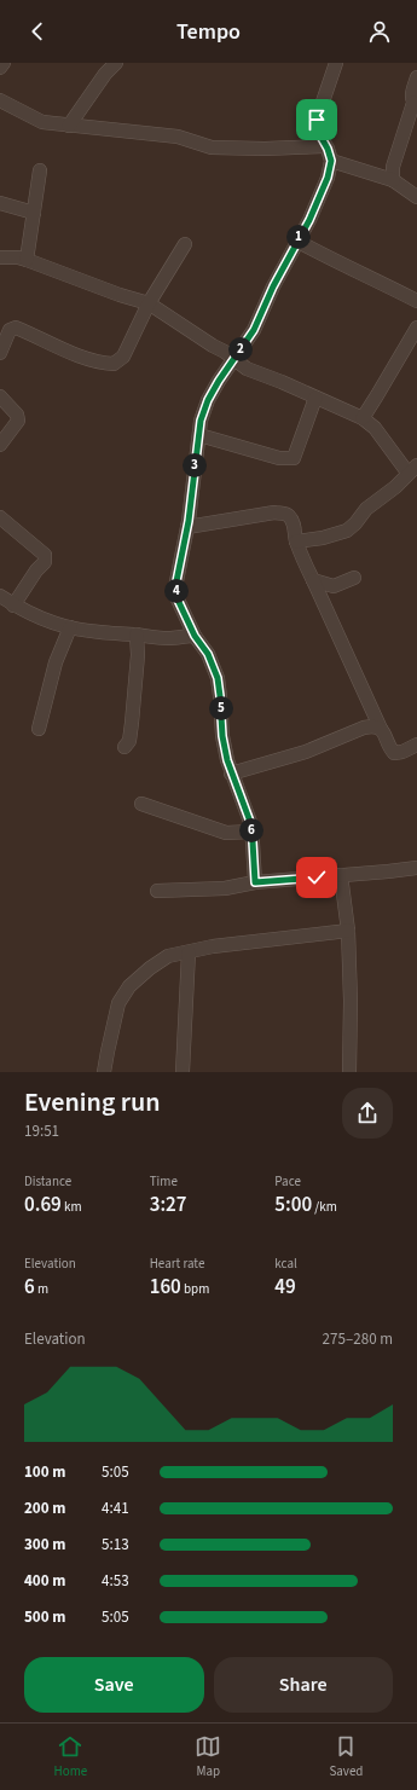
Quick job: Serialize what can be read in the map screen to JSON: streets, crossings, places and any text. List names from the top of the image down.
{
  "page": {
    "header": "Tempo",
    "pins": [
      "1",
      "2",
      "3",
      "4",
      "5",
      "6"
    ],
    "heading": ["Evening run", "19:51"],
    "stats": [
      ["Distance", "0.69 km"],
      ["Time", "3:27"],
      ["Pace", "5:00 /km"],
      ["Elevation", "6 m"],
      ["Heart rate", "160 bpm"],
      ["kcal", "49"]
    ],
    "chart": ["Elevation", "275–280 m"],
    "list": [
      {
        "name": "100 m",
        "note": "5:05"
      },
      {
        "name": "200 m",
        "note": "4:41"
      },
      {
        "name": "300 m",
        "note": "5:13"
      },
      {
        "name": "400 m",
        "note": "4:53"
      },
      {
        "name": "500 m",
        "note": "5:05"
      }
    ],
    "buttons": ["Save", "Share"],
    "tabs": ["Home", "Map", "Saved"]
  }
}
